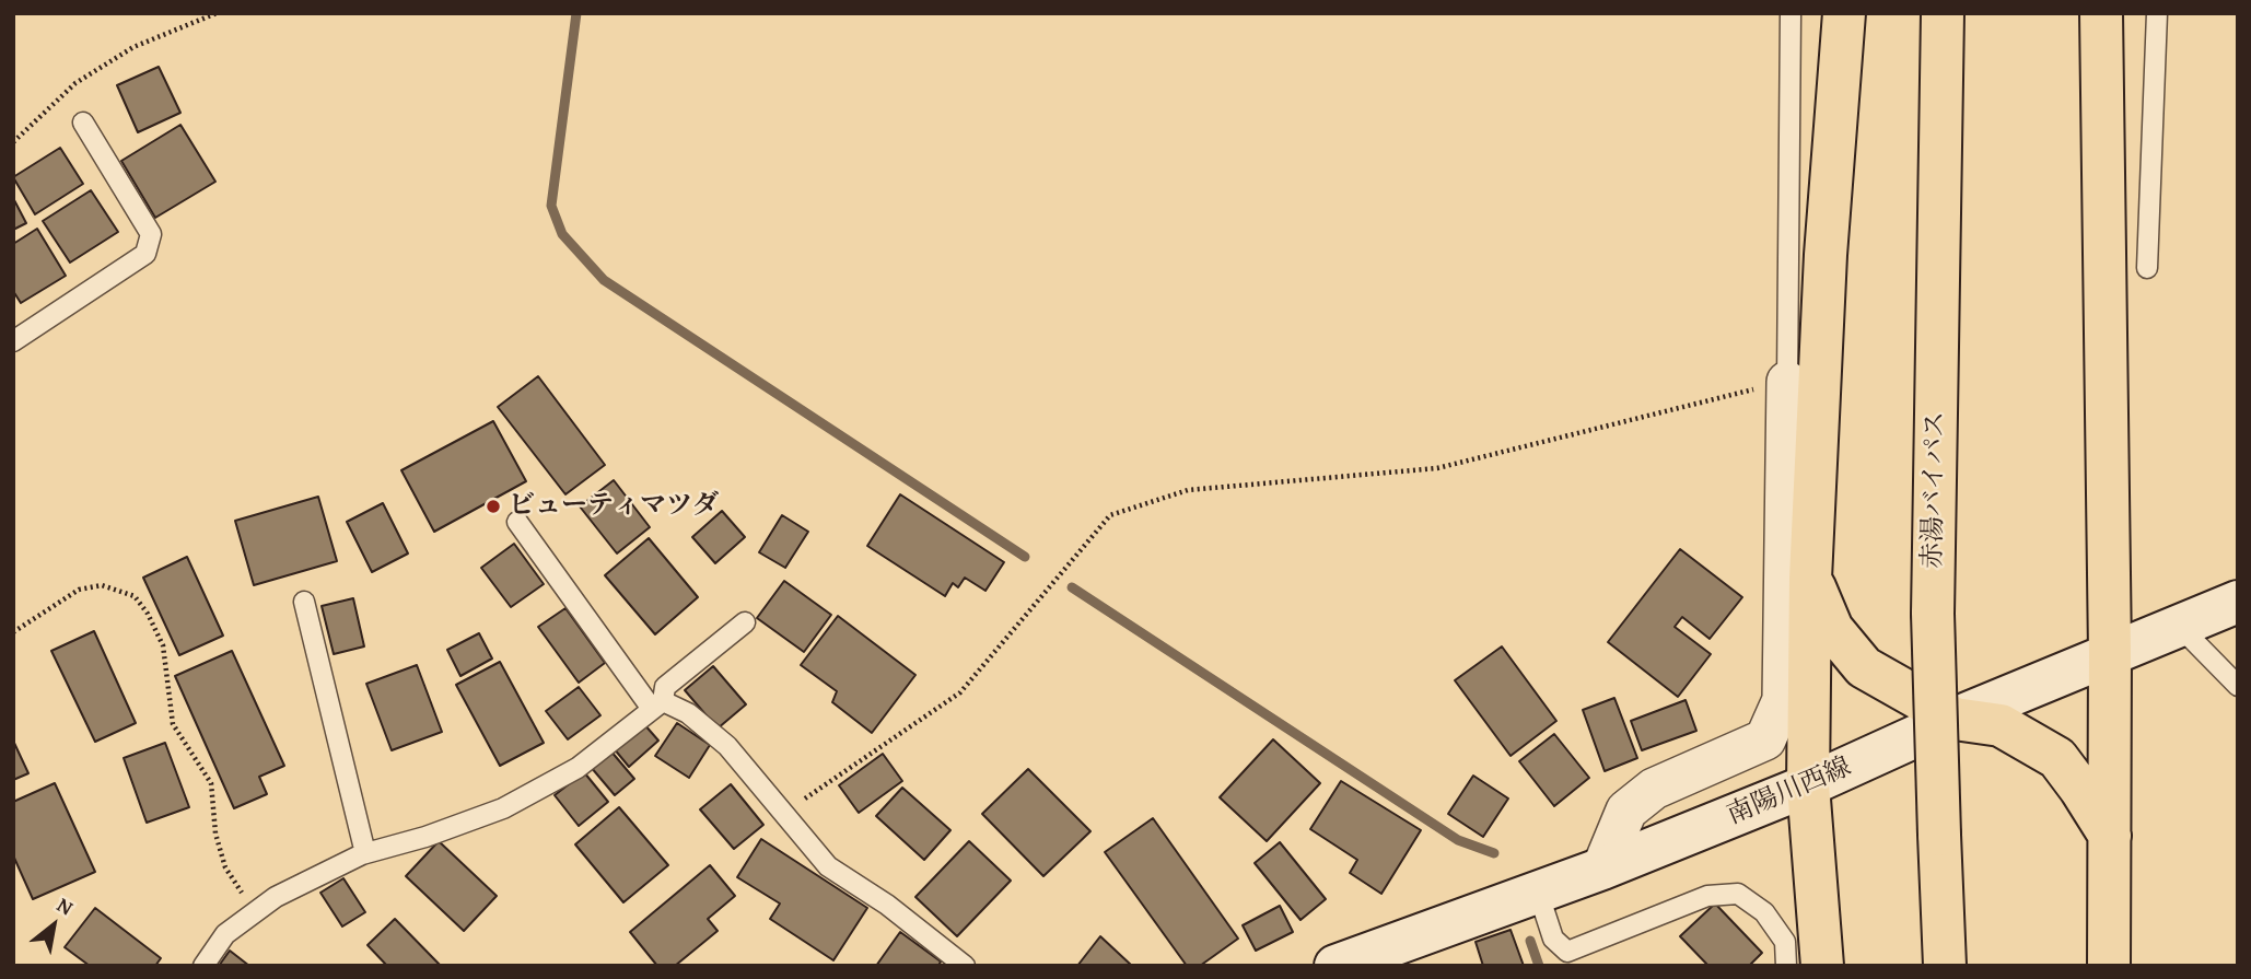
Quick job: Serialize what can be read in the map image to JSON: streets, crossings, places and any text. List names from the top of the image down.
{
  "streets": {
    "highway": ["赤湯バイパス"],
    "main road": ["南陽川西線"]
  },
  "places": ["ビューティマツダ"],
  "north": "top right"
}
